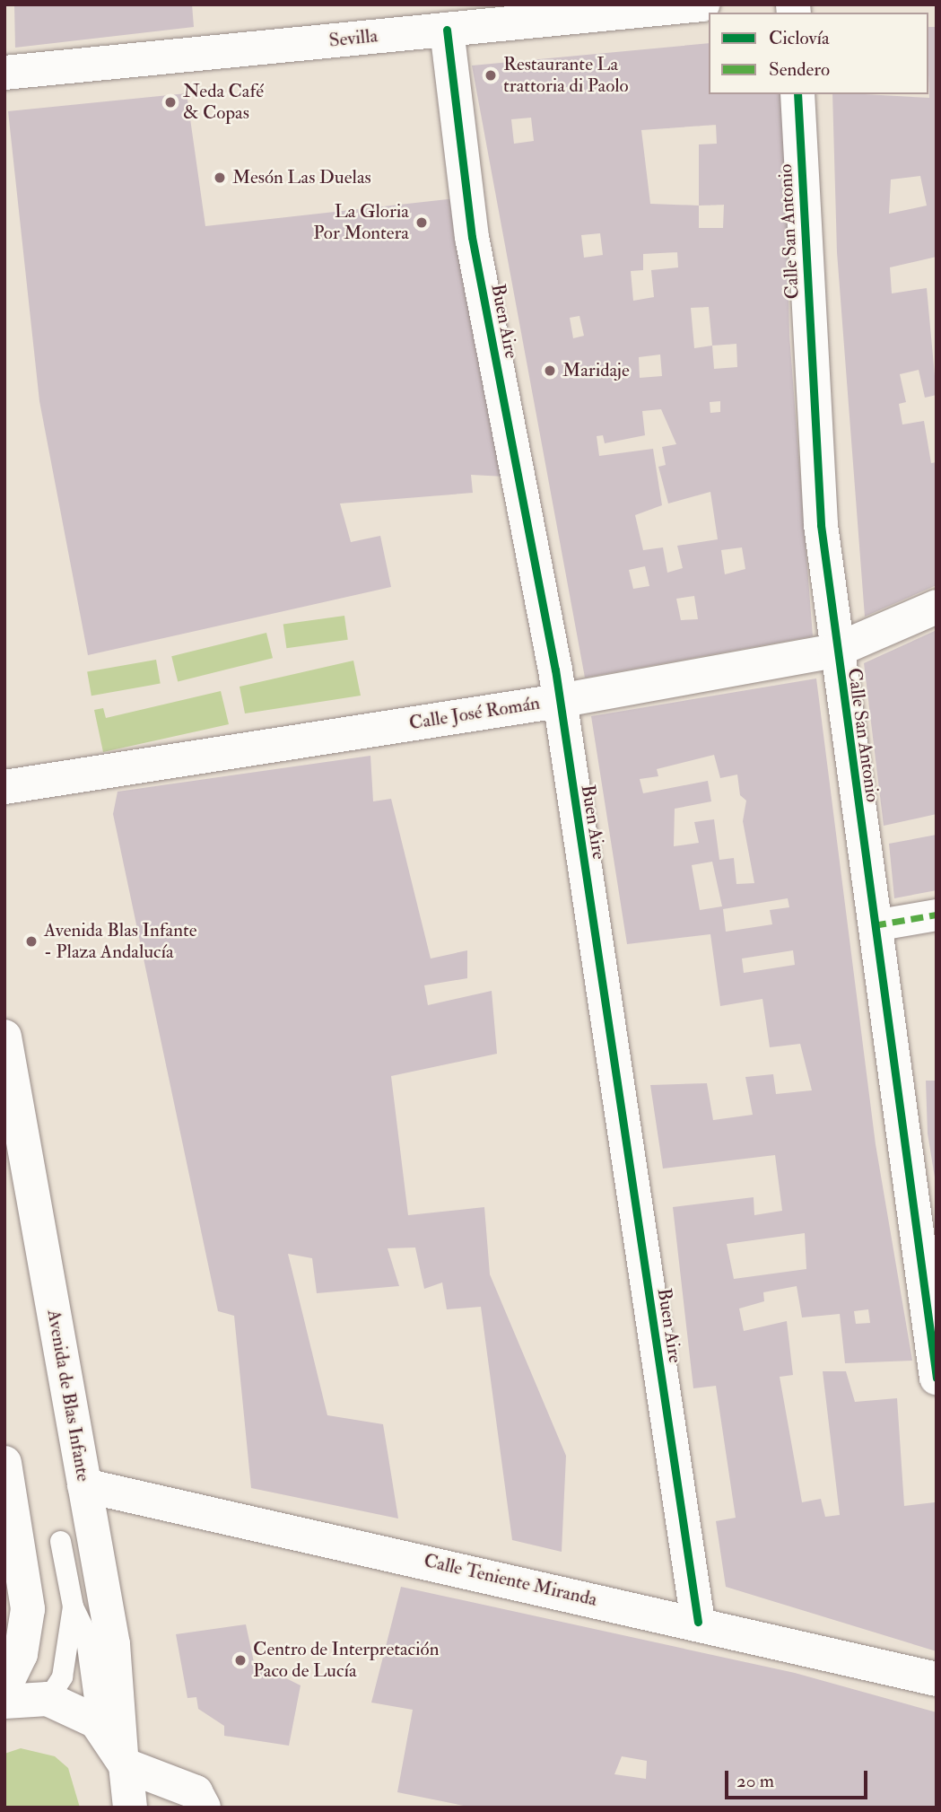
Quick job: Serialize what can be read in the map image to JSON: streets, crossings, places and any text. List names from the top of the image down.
{
  "streets": {
    "street": [
      "Sevilla",
      "Calle San Antonio",
      "Buen Aire",
      "Calle José Román",
      "Avenida de Blas Infante",
      "Calle Teniente Miranda"
    ]
  },
  "crossings": [
    ["Sevilla", "Buen Aire"],
    ["Calle San Antonio", "Calle José Román"],
    ["Buen Aire", "Calle José Román"],
    ["Buen Aire", "Calle Teniente Miranda"],
    ["Avenida de Blas Infante", "Calle Teniente Miranda"]
  ],
  "places": [
    "Restaurante La trattoria di Paolo",
    "Neda Café & Copas",
    "Mesón Las Duelas",
    "La Gloria Por Montera",
    "Maridaje",
    "Avenida Blas Infante - Plaza Andalucía",
    "Centro de Interpretación Paco de Lucía"
  ],
  "legend": ["Ciclovía", "Sendero"],
  "scale_bar": "20 m"
}
